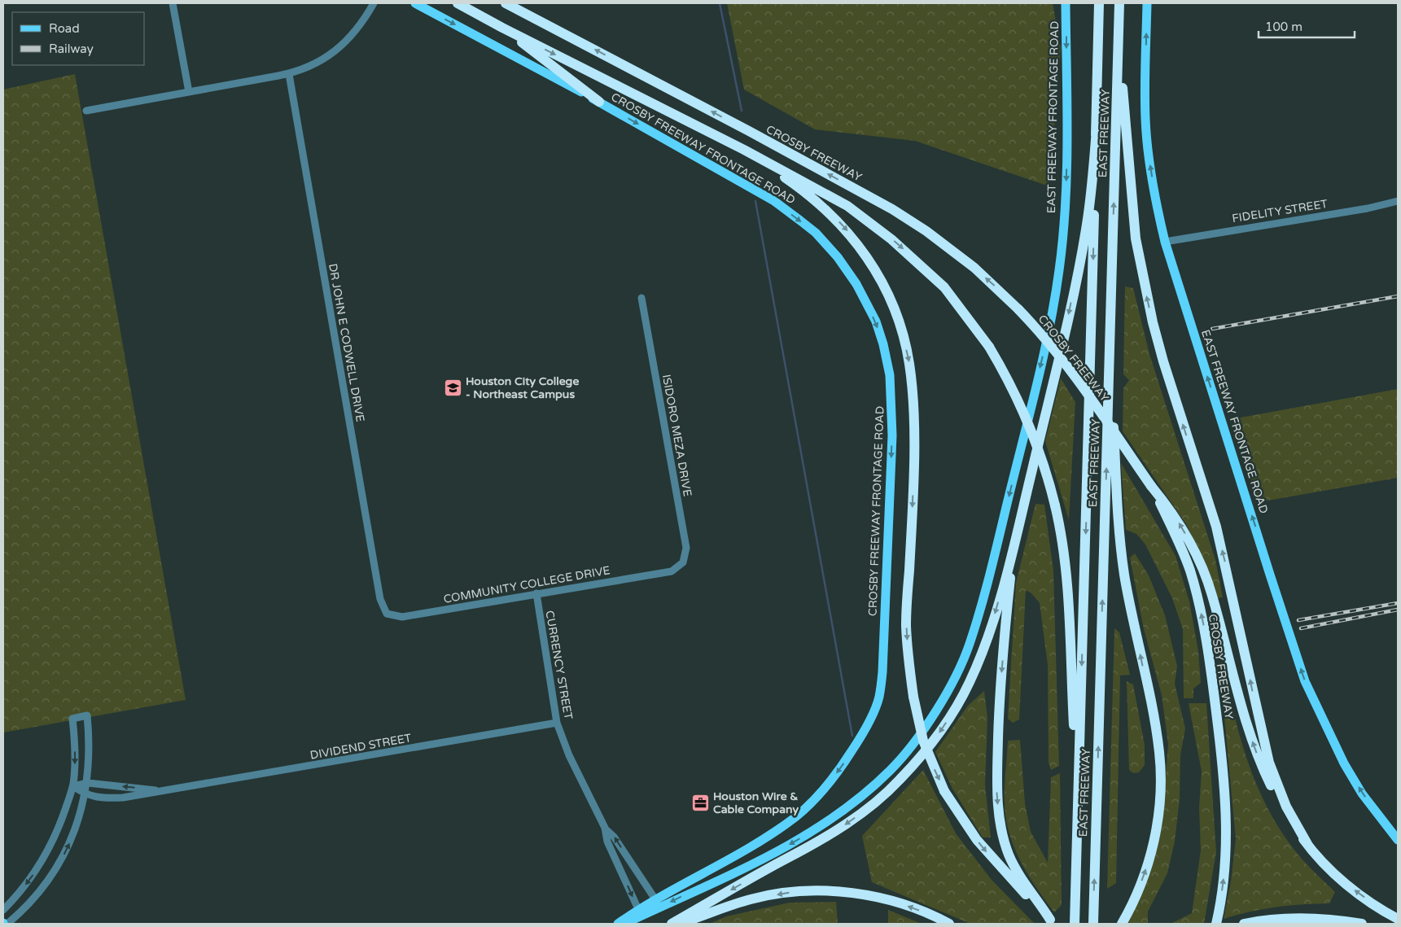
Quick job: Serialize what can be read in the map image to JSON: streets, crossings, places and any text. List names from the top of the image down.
{
  "streets": {
    "highway": ["EAST FREEWAY", "CROSBY FREEWAY"],
    "main road": ["EAST FREEWAY FRONTAGE ROAD", "CROSBY FREEWAY FRONTAGE ROAD"],
    "street": [
      "FIDELITY STREET",
      "DR JOHN E CODWELL DRIVE",
      "ISIDORO MEZA DRIVE",
      "COMMUNITY COLLEGE DRIVE",
      "CURRENCY STREET",
      "DIVIDEND STREET"
    ]
  },
  "crossings": [
    ["EAST FREEWAY FRONTAGE ROAD", "FIDELITY STREET"],
    ["CROSBY FREEWAY FRONTAGE ROAD", "CURRENCY STREET"],
    ["DR JOHN E CODWELL DRIVE", "COMMUNITY COLLEGE DRIVE"],
    ["ISIDORO MEZA DRIVE", "COMMUNITY COLLEGE DRIVE"],
    ["COMMUNITY COLLEGE DRIVE", "CURRENCY STREET"],
    ["CURRENCY STREET", "DIVIDEND STREET"]
  ],
  "places": {
    "school or university": ["Houston City College - Northeast Campus"],
    "office": ["Houston Wire & Cable Company"]
  },
  "legend": ["Road", "Railway"],
  "scale_bar": "100 m"
}
